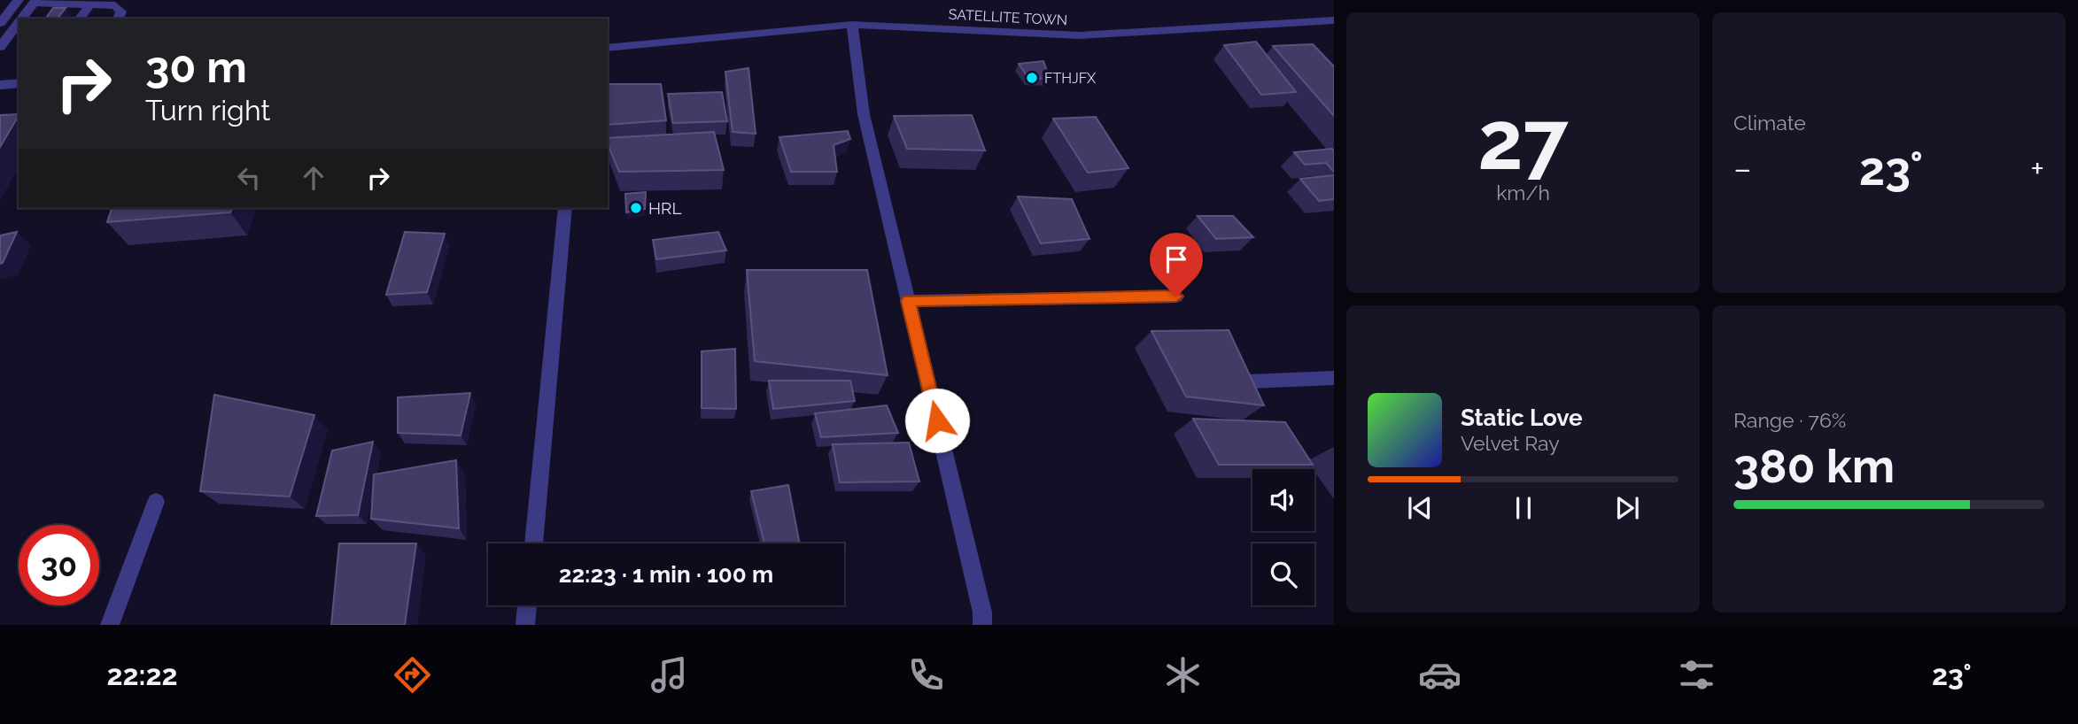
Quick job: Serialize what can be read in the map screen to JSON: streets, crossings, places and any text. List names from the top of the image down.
{
  "streets": {
    "street": ["SATELLITE TOWN"]
  },
  "places": ["FTHJFX", "HRL"],
  "page": {
    "tile": [
      ["27", "km/h"],
      "Climate",
      ["Range · 76%", "380 km"]
    ],
    "turn": ["30 m", "Turn right"],
    "heat": ["−", "23°", "+"],
    "song": ["Static Love", "Velvet Ray"],
    "limit": "30",
    "trip": "22:23 · 1 min · 100 m",
    "tabs": ["22:22", "23°"]
  }
}
